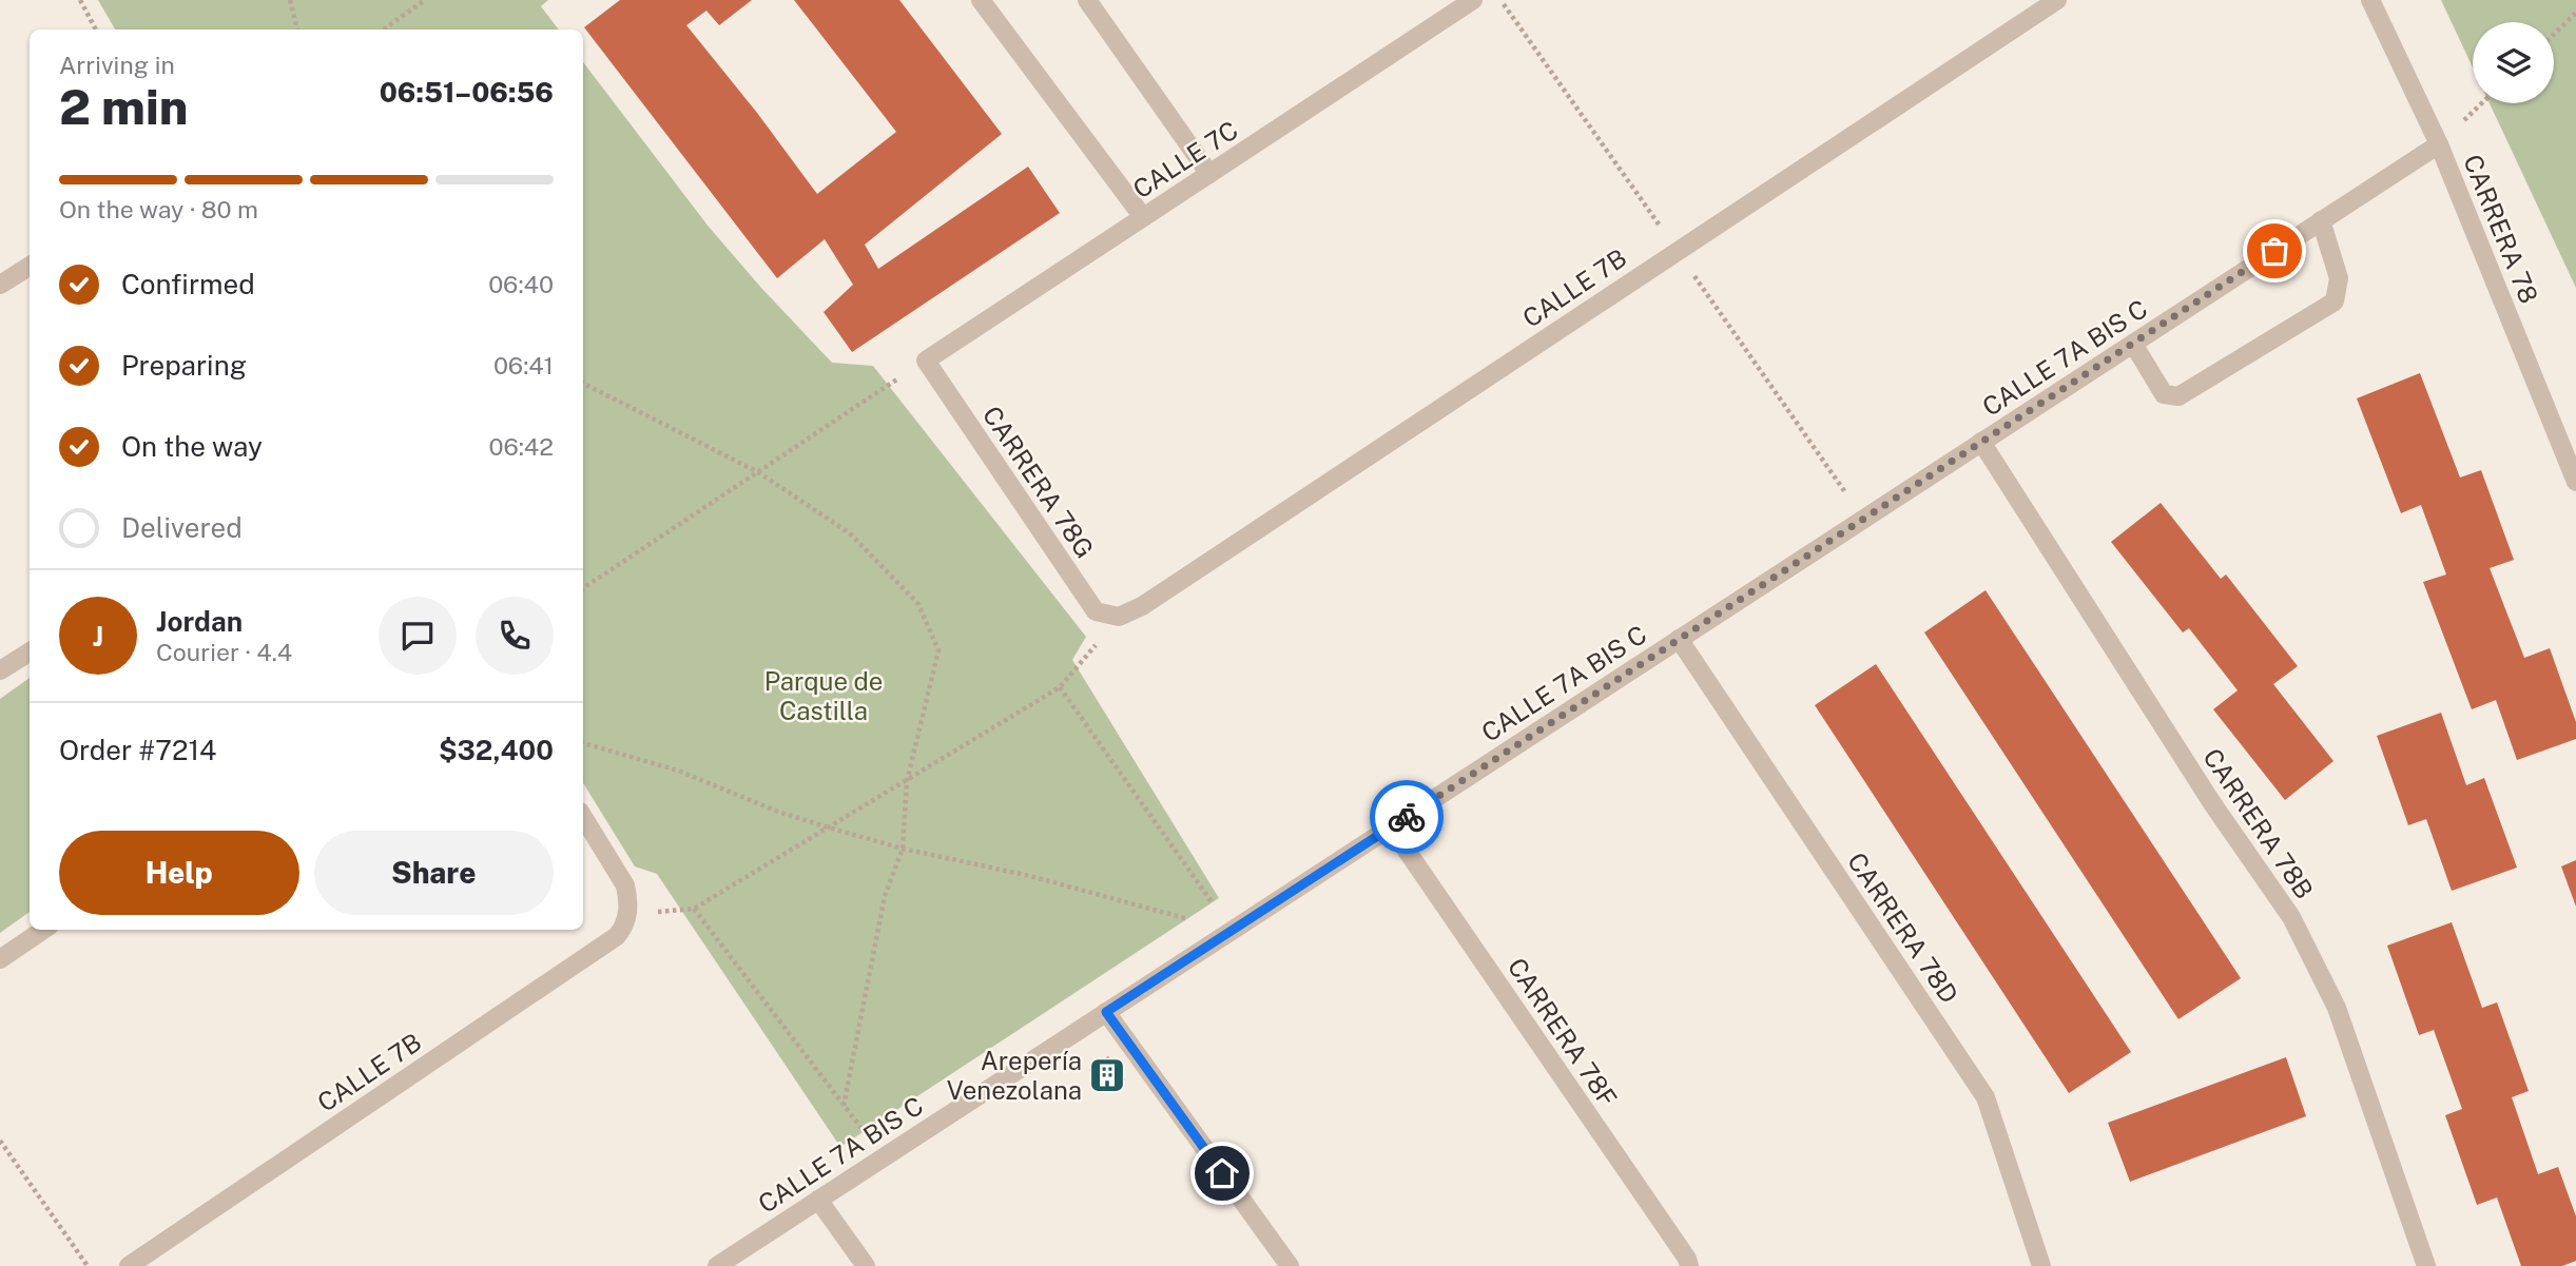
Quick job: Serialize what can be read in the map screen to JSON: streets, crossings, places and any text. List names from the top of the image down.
{
  "streets": {
    "street": [
      "CALLE 7C",
      "CARRERA 78",
      "CALLE 7B",
      "CALLE 7A BIS C",
      "CARRERA 78G",
      "CARRERA 78B",
      "CARRERA 78D",
      "CARRERA 78F"
    ]
  },
  "crossings": [
    ["CALLE 7C", "CARRERA 78G"],
    ["CARRERA 78", "CALLE 7A BIS C"],
    ["CALLE 7B", "CARRERA 78G"],
    ["CALLE 7A BIS C", "CARRERA 78B"],
    ["CALLE 7A BIS C", "CARRERA 78D"],
    ["CALLE 7A BIS C", "CARRERA 78F"]
  ],
  "parks": ["Parque de Castilla"],
  "places": {
    "building": ["Arepería Venezolana"]
  },
  "page": {
    "heading": ["2 min", "Arriving in", "06:51–06:56"],
    "panel": [
      "Jordan",
      "Courier · 4.4",
      "Order #7214",
      "$32,400"
    ],
    "bar": "On the way · 80 m",
    "list": [
      ["Confirmed", "06:40"],
      ["Preparing", "06:41"],
      ["On the way", "06:42"],
      "Delivered"
    ],
    "round": "J",
    "buttons": ["Help", "Share"]
  }
}
